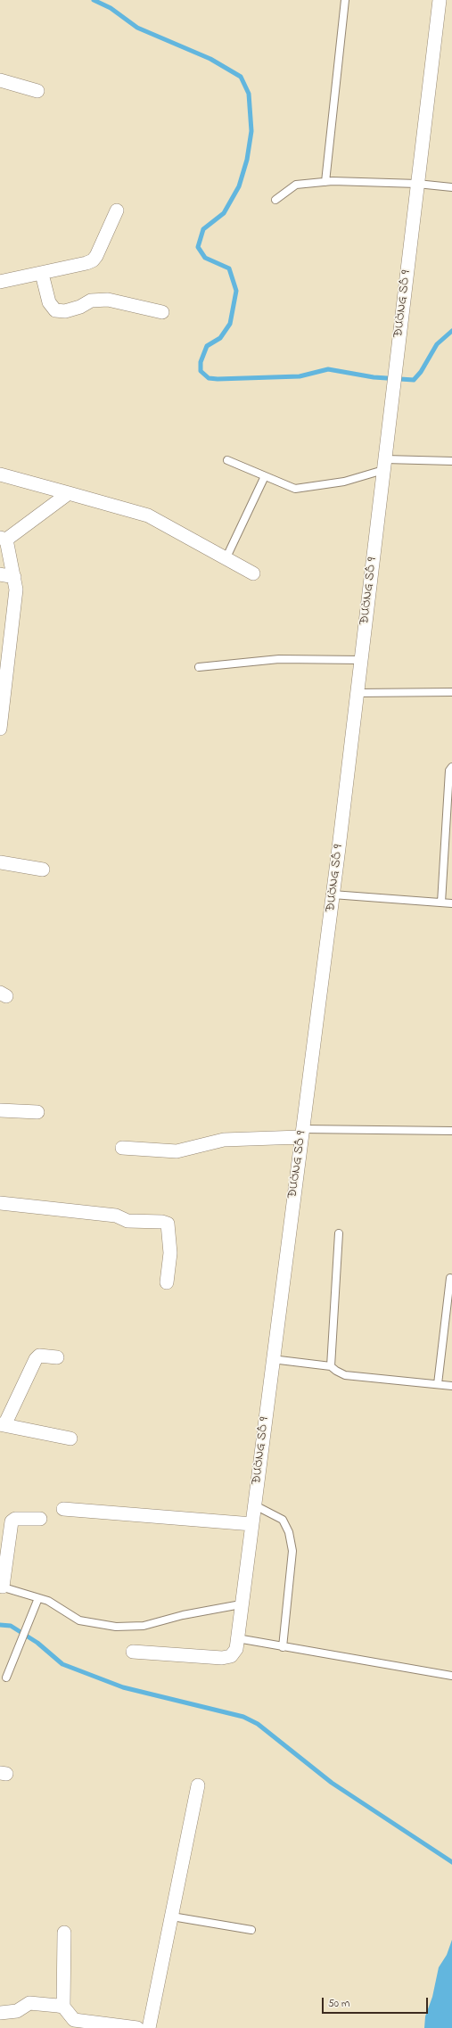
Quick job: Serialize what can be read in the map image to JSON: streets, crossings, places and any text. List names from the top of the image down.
{
  "streets": {
    "street": ["ĐƯỜNG SỐ 9"]
  },
  "scale_bar": "50 m"
}
